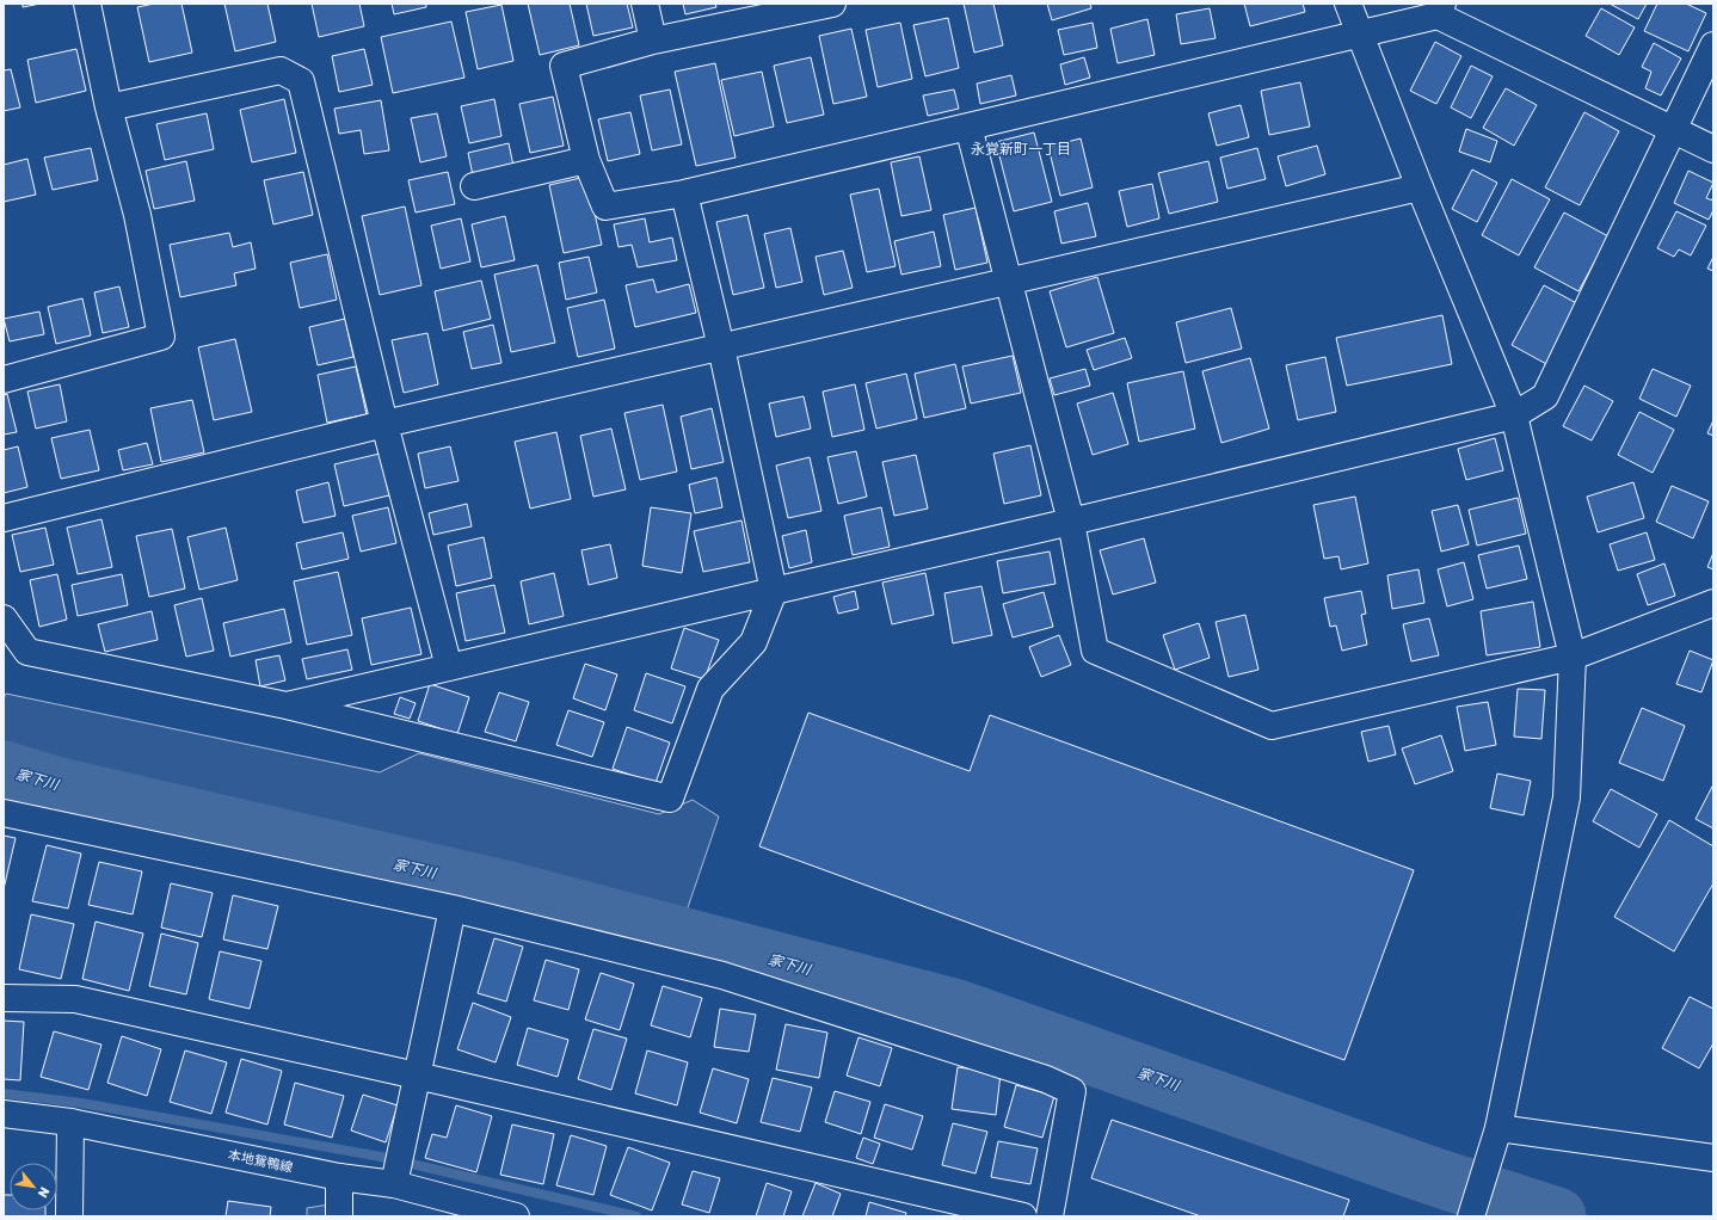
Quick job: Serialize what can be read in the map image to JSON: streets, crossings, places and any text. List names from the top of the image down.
{
  "streets": {
    "street": ["本地鴛鴨線"]
  },
  "districts": ["永覚新町一丁目"],
  "water": ["家下川"],
  "north": "bottom right"
}
